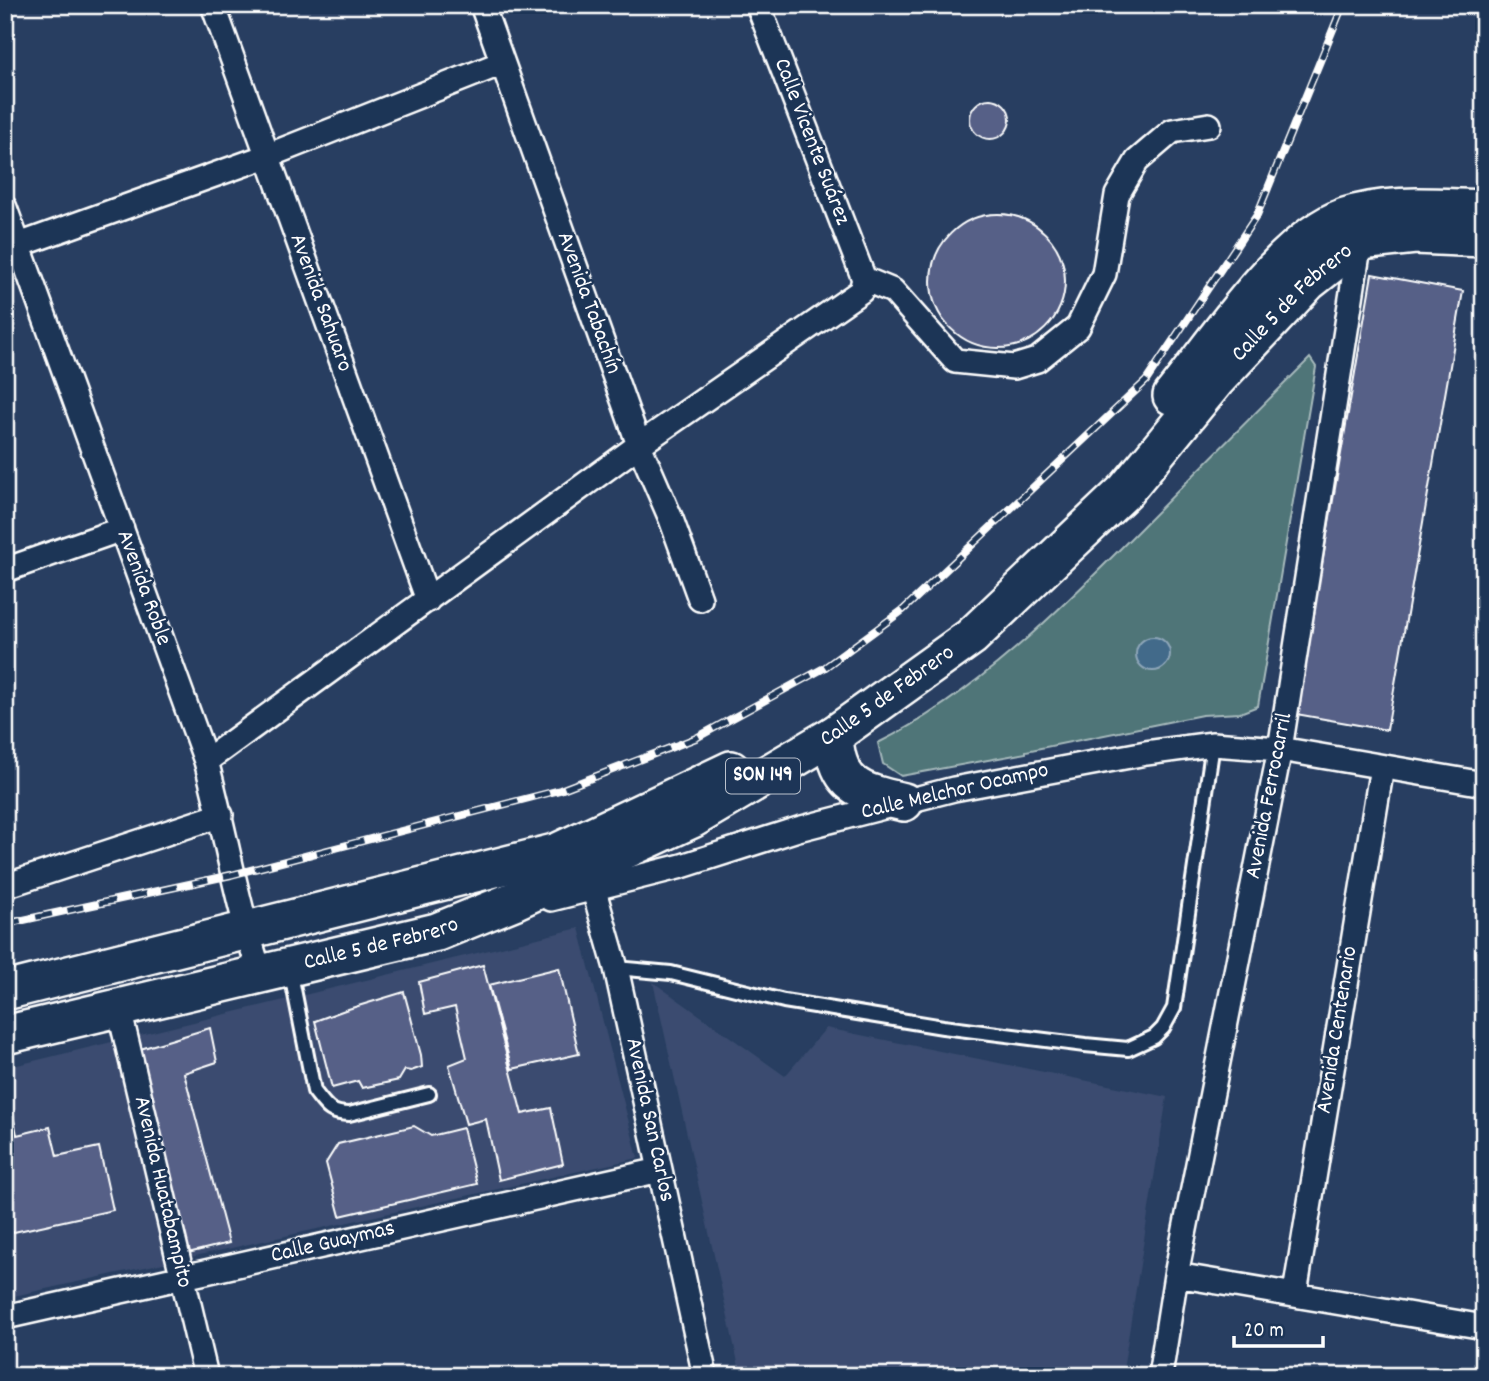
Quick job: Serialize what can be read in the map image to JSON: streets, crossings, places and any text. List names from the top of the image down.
{
  "streets": {
    "main road": ["Calle 5 de Febrero", "SON 149"],
    "street": [
      "Calle Vicente Suárez",
      "Avenida Sahuaro",
      "Avenida Tabachín",
      "Avenida Roble",
      "Calle Melchor Ocampo",
      "Avenida Ferrocarril",
      "Avenida Centenario",
      "Avenida San Carlos",
      "Avenida Huatabampito",
      "Calle Guaymas"
    ]
  },
  "crossings": [
    ["Calle 5 de Febrero", "Avenida Roble"],
    ["Calle 5 de Febrero", "Calle Melchor Ocampo"],
    ["Calle 5 de Febrero", "Avenida Ferrocarril"],
    ["Calle 5 de Febrero", "Avenida San Carlos"],
    ["Calle 5 de Febrero", "Avenida Huatabampito"],
    ["Calle Melchor Ocampo", "Avenida Ferrocarril"],
    ["Calle Melchor Ocampo", "Avenida Centenario"],
    ["Calle Melchor Ocampo", "Avenida San Carlos"],
    ["Avenida San Carlos", "Calle Guaymas"],
    ["Avenida Huatabampito", "Calle Guaymas"]
  ],
  "scale_bar": "20 m"
}
